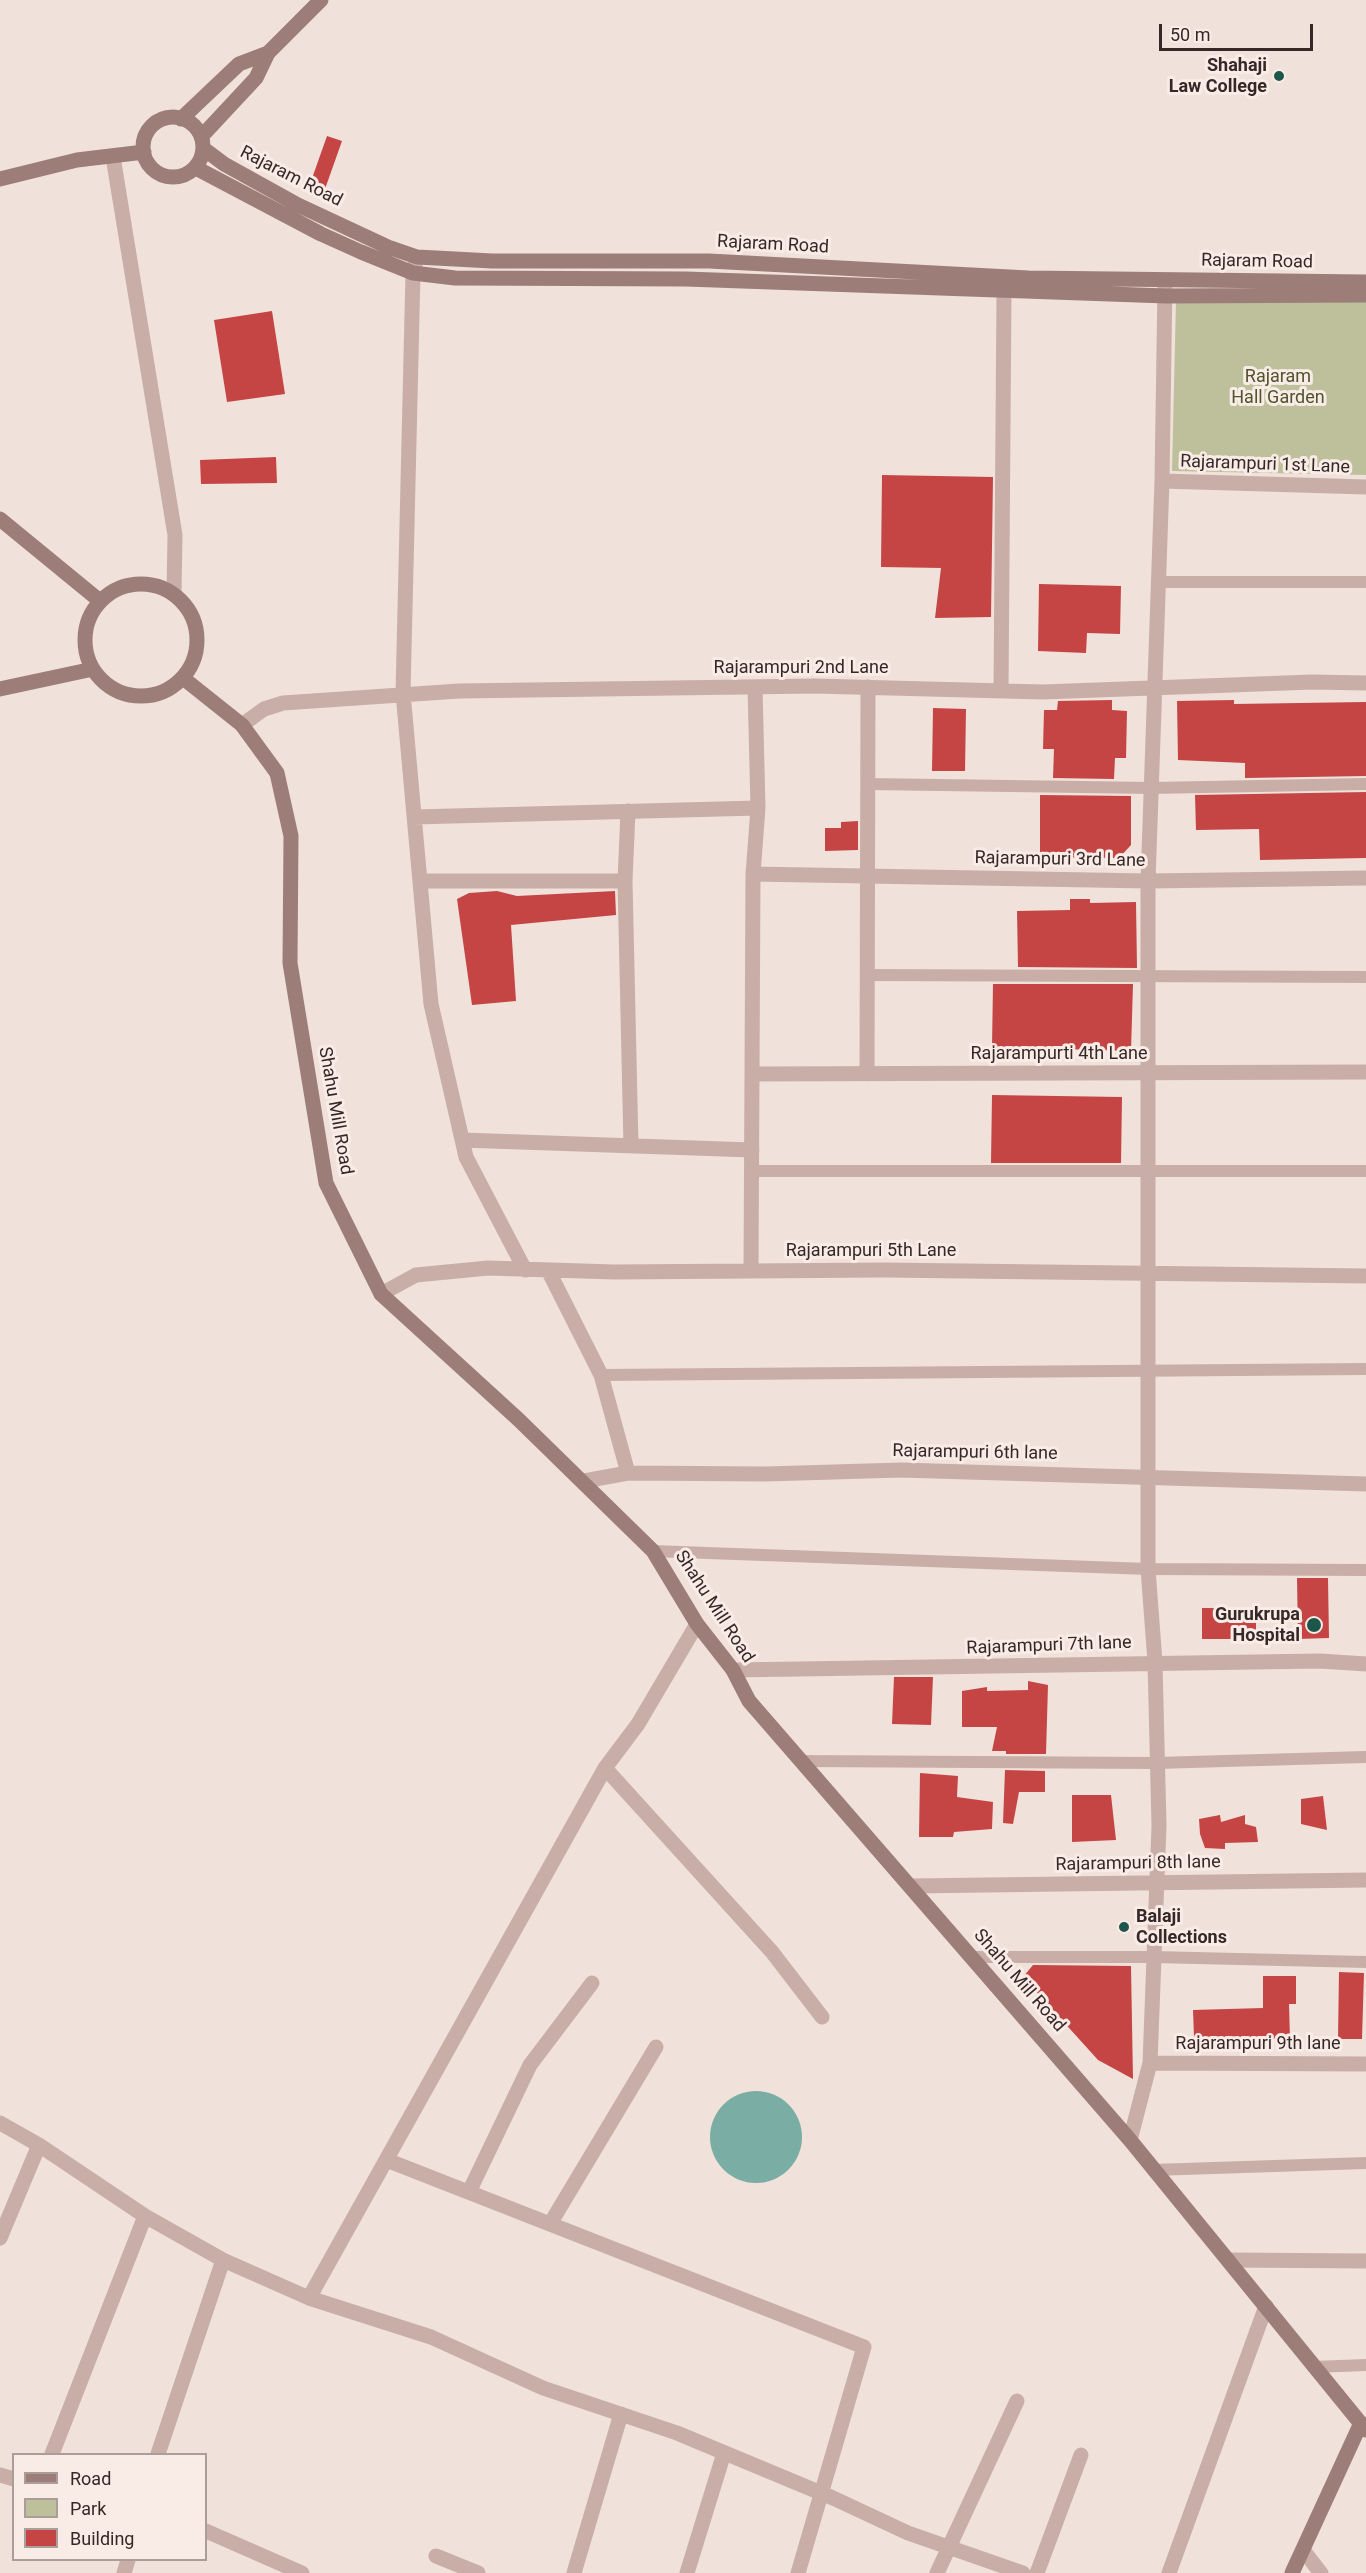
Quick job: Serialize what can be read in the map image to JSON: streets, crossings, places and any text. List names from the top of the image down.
{
  "streets": {
    "main road": ["Rajaram Road", "Shahu Mill Road"],
    "street": [
      "Rajarampuri 1st Lane",
      "Rajarampuri 2nd Lane",
      "Rajarampuri 3rd Lane",
      "Rajarampurti 4th Lane",
      "Rajarampuri 5th Lane",
      "Rajarampuri 6th lane",
      "Rajarampuri 7th lane",
      "Rajarampuri 8th lane",
      "Rajarampuri 9th lane"
    ]
  },
  "crossings": [
    ["Rajarampuri 2nd Lane", "Shahu Mill Road"],
    ["Shahu Mill Road", "Rajarampuri 5th Lane"],
    ["Shahu Mill Road", "Rajarampuri 6th lane"],
    ["Shahu Mill Road", "Rajarampuri 7th lane"],
    ["Shahu Mill Road", "Rajarampuri 8th lane"]
  ],
  "parks": ["Rajaram Hall Garden"],
  "places": ["Shahaji Law College", "Gurukrupa Hospital", "Balaji Collections"],
  "legend": ["Road", "Park", "Building"],
  "scale_bar": "50 m"
}
